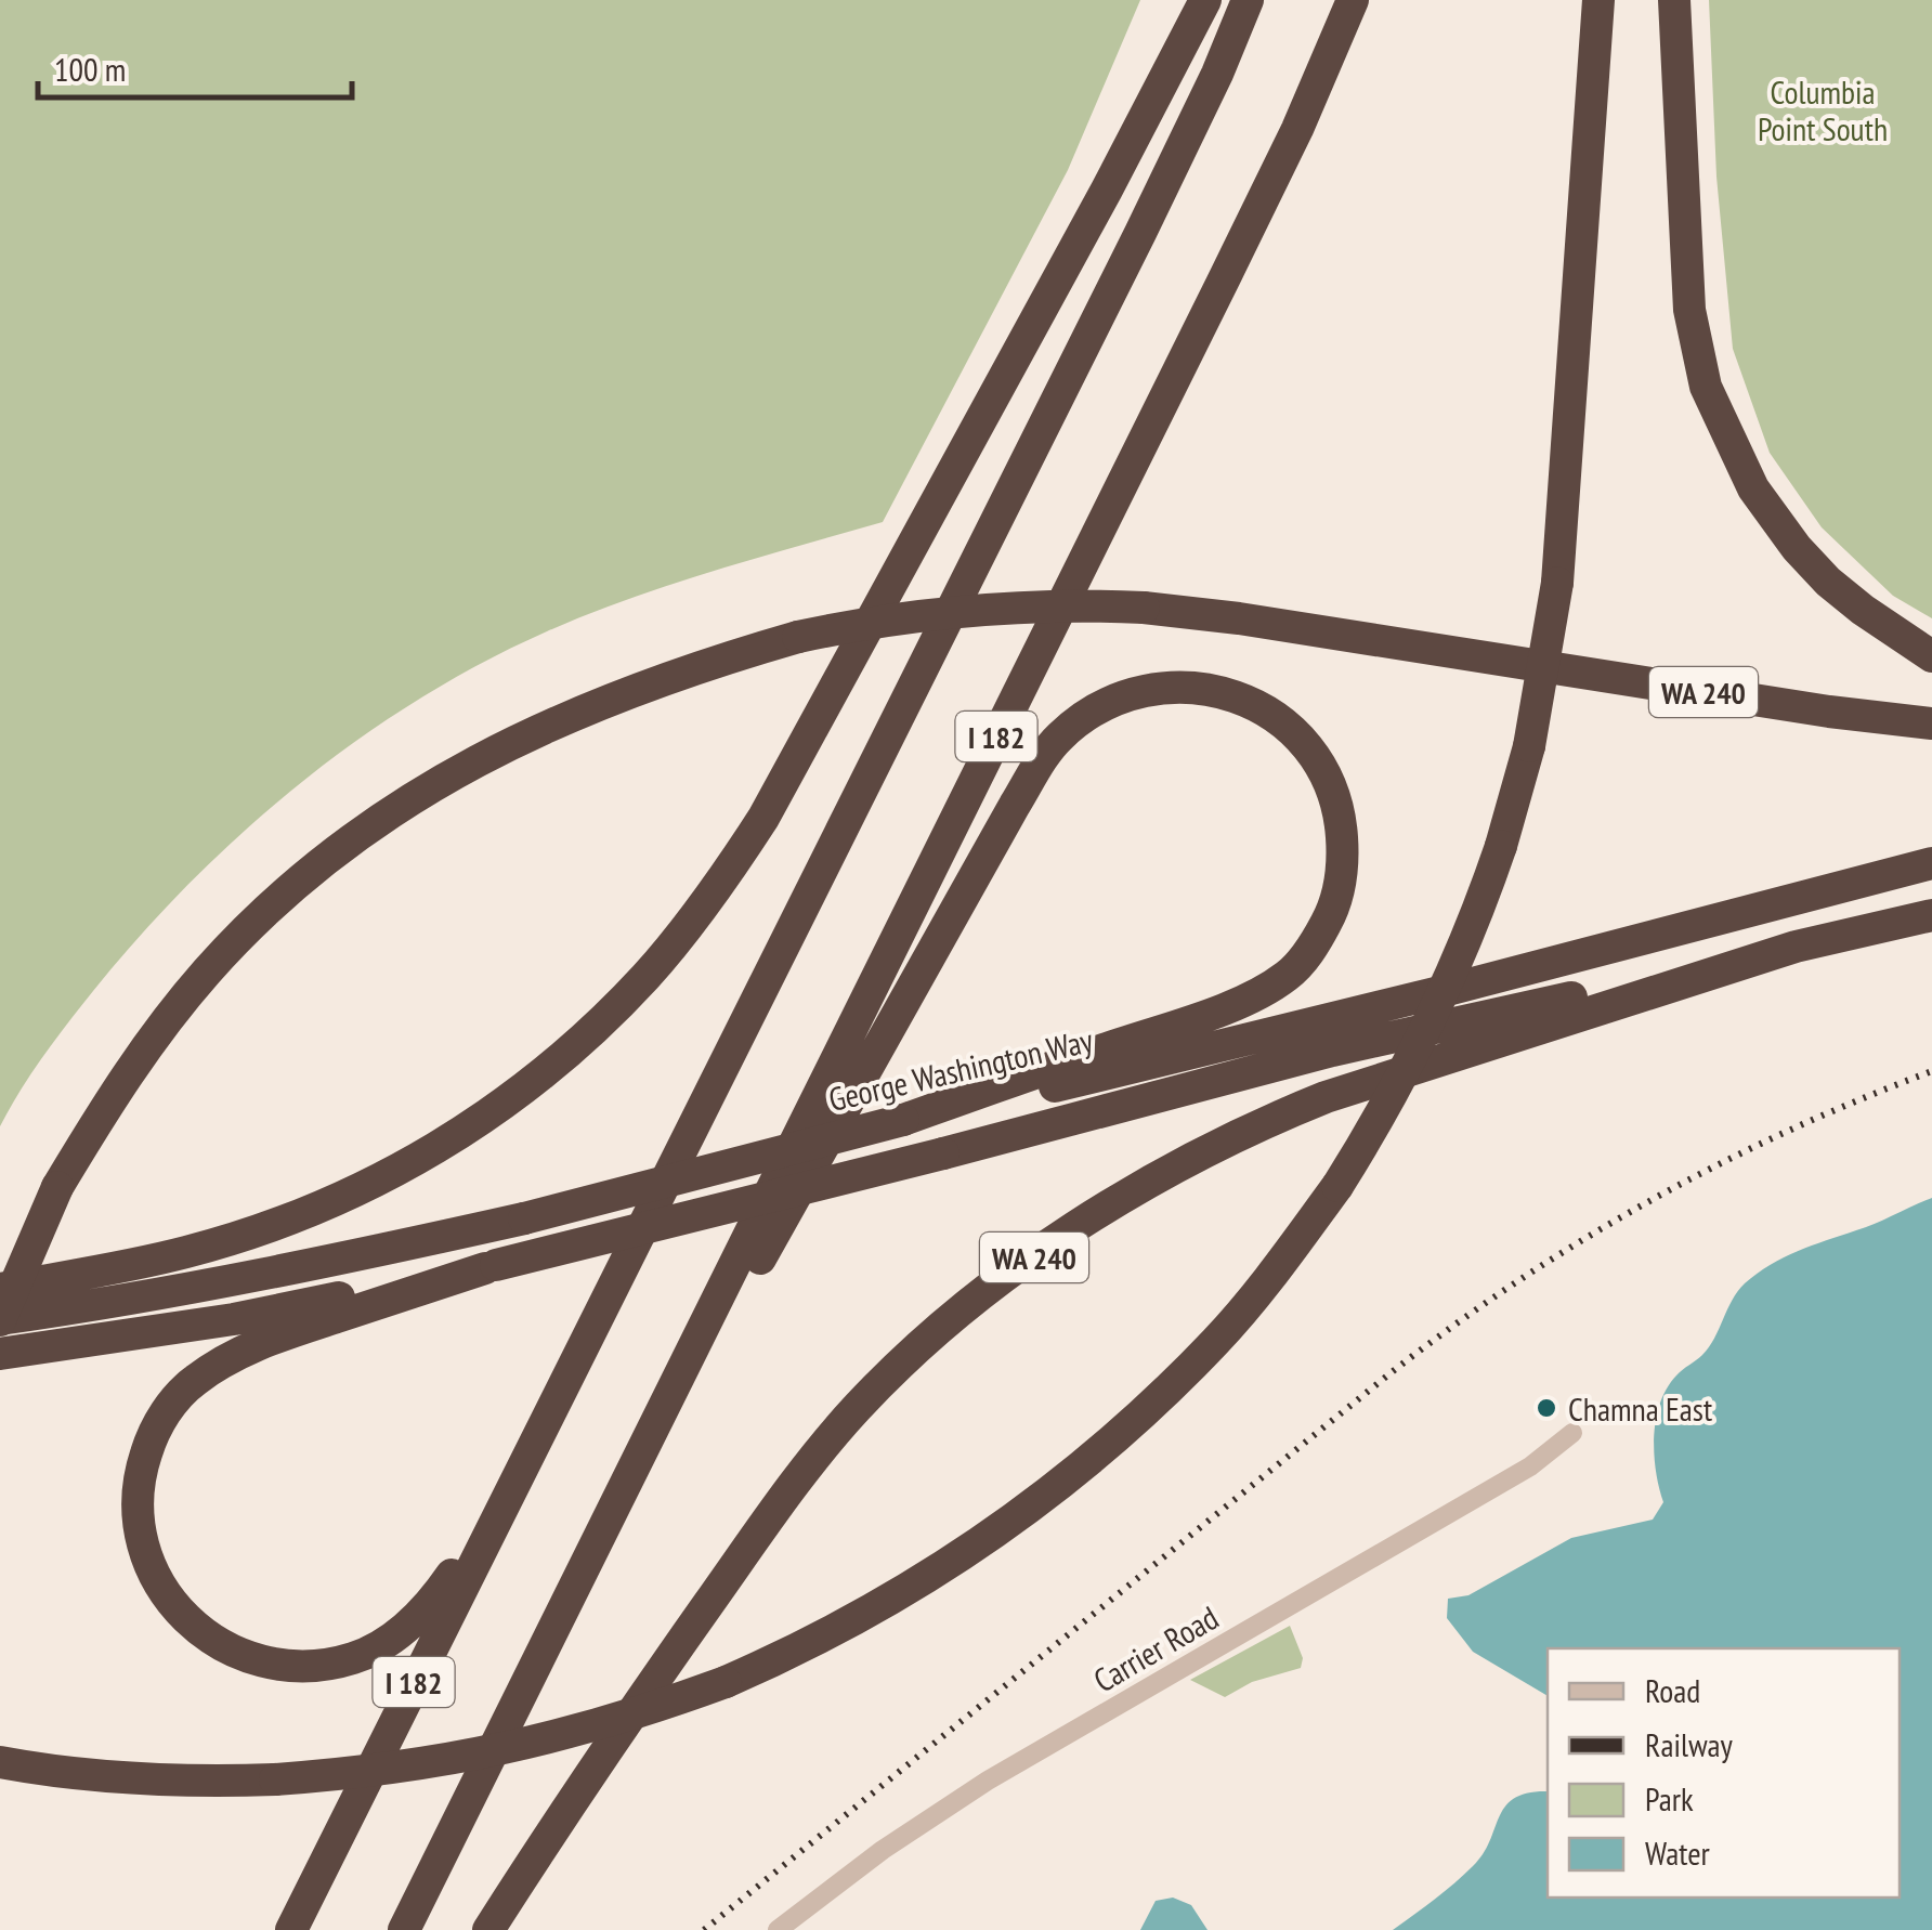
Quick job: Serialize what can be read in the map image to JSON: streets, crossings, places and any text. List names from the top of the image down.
{
  "streets": {
    "highway": ["WA 240", "I 182", "George Washington Way"],
    "street": ["Carrier Road"]
  },
  "crossings": [
    ["WA 240", "George Washington Way"]
  ],
  "parks": ["Columbia Point South"],
  "places": ["Chamna East"],
  "legend": [
    "Road",
    "Railway",
    "Park",
    "Water"
  ],
  "scale_bar": "100 m"
}
